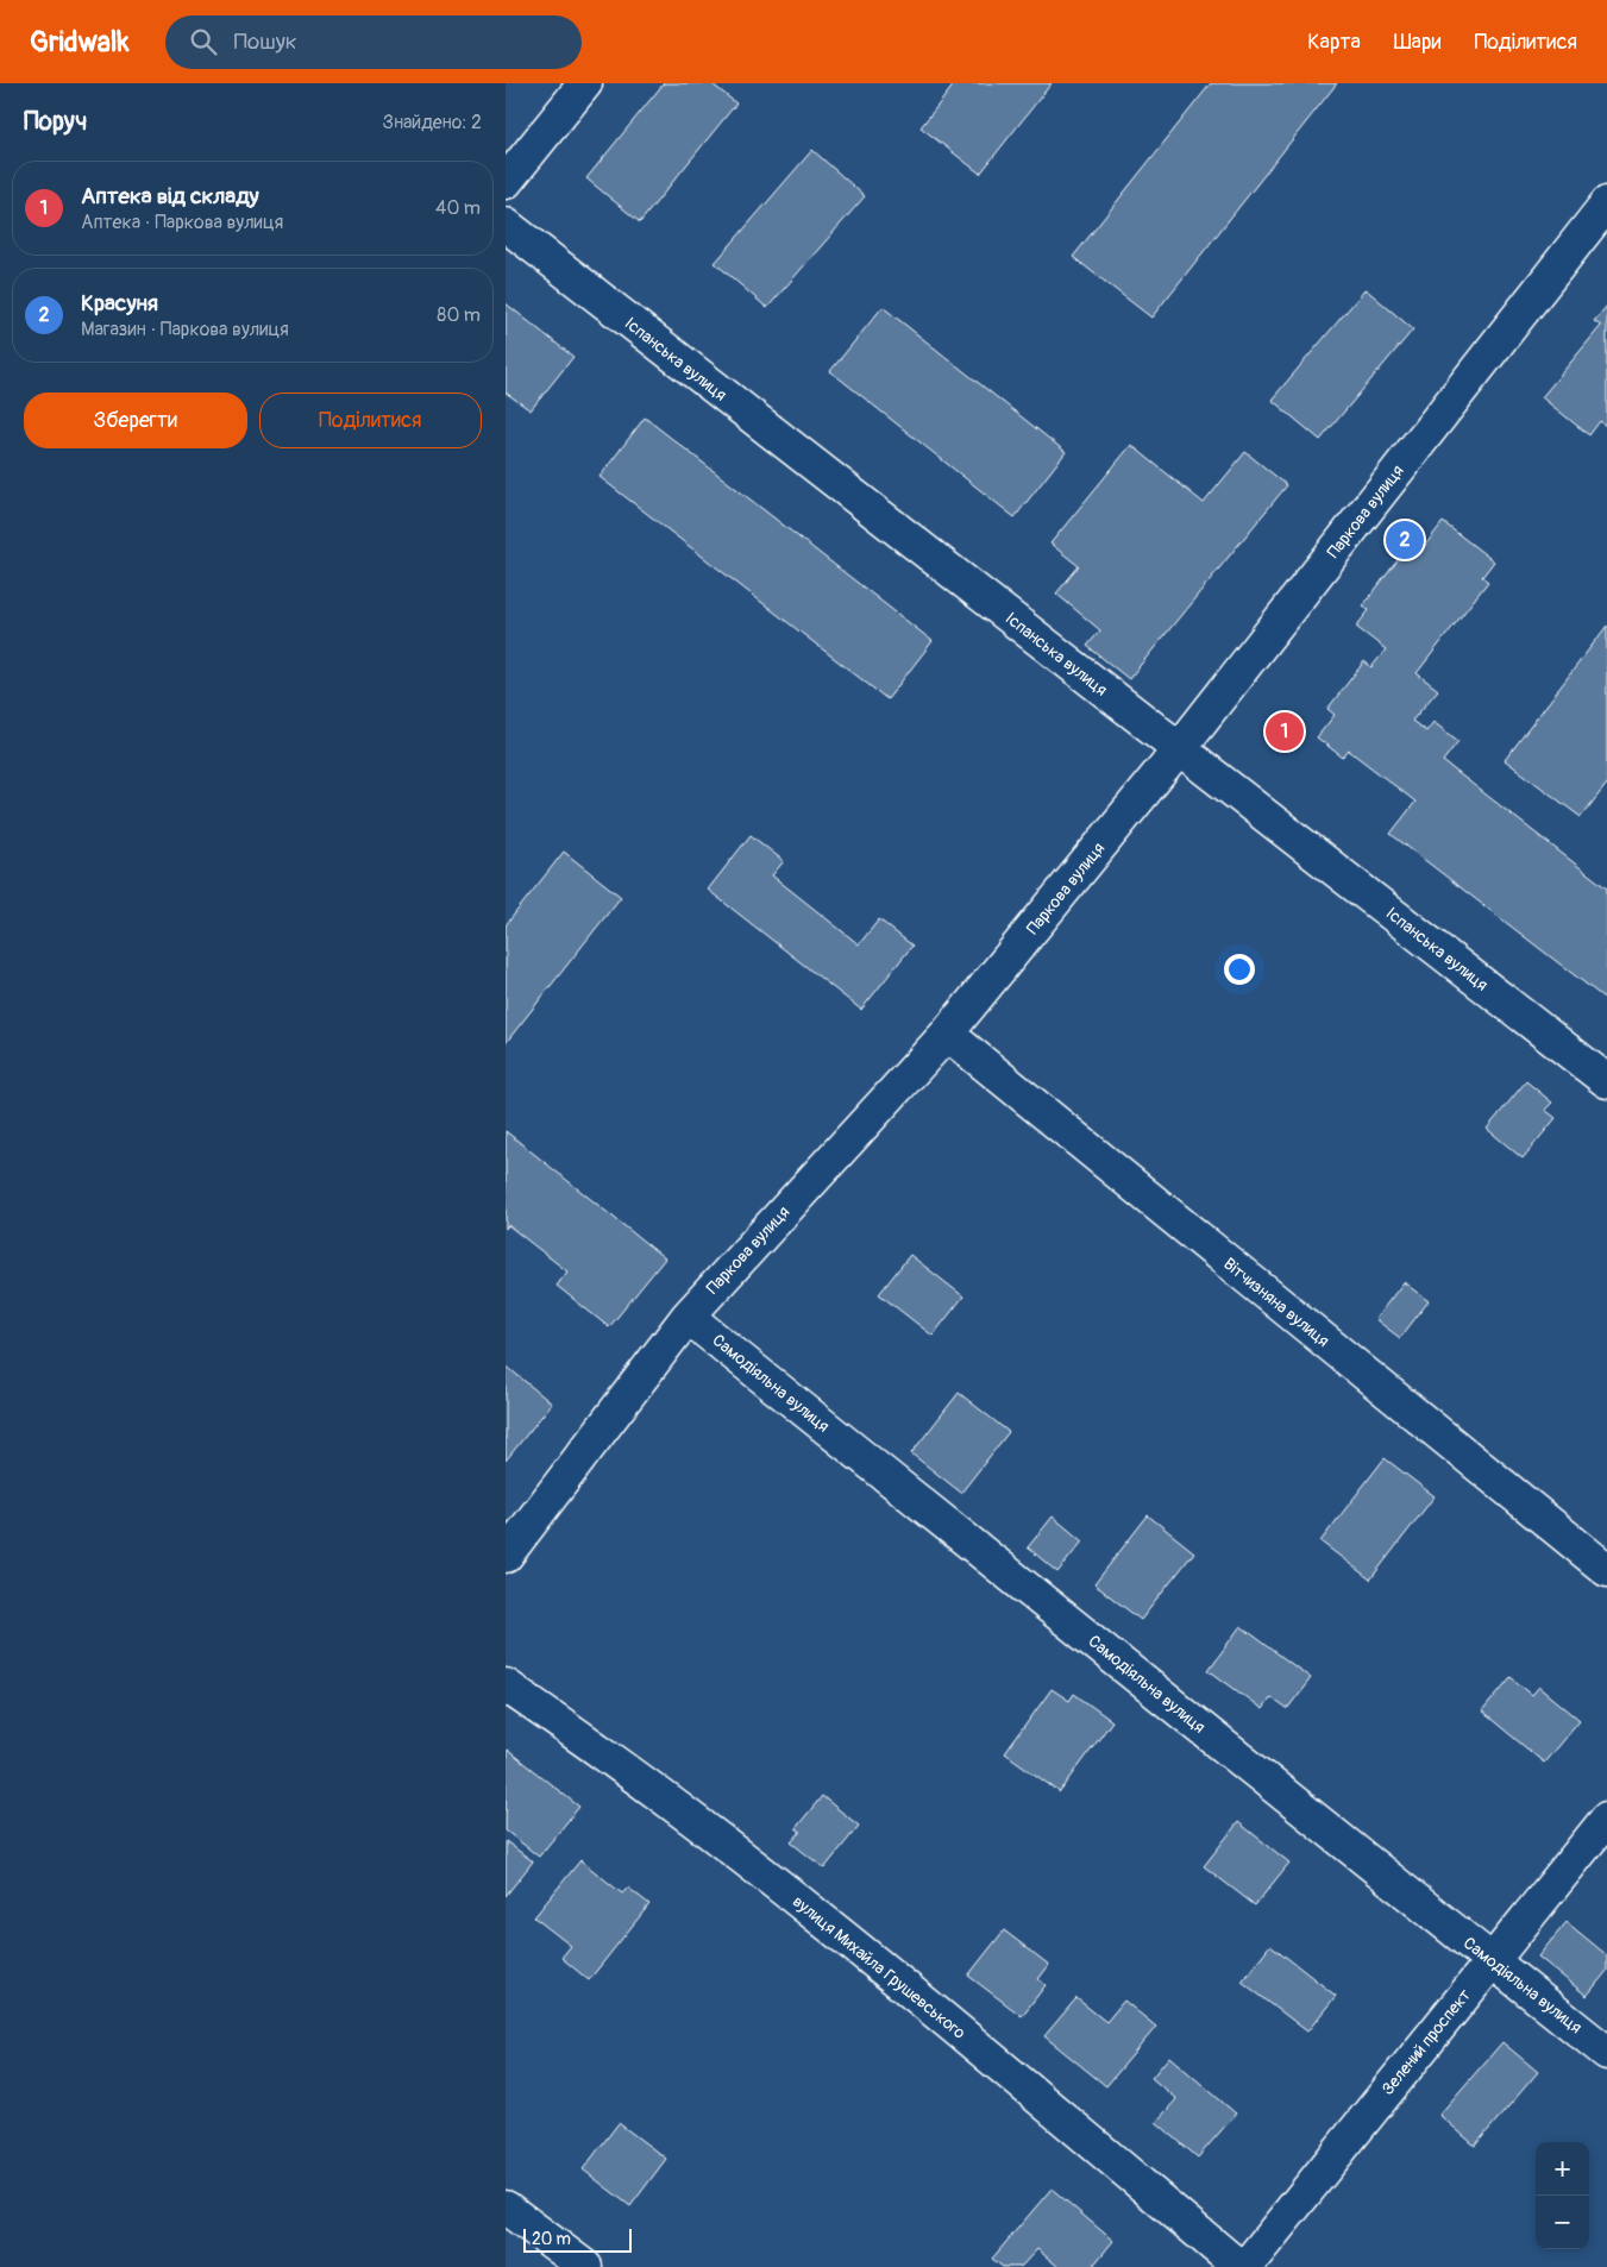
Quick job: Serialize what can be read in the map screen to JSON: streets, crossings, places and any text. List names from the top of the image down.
{
  "streets": {
    "street": [
      "Іспанська вулиця",
      "Паркова вулиця",
      "Вітчизняна вулиця",
      "Самодіяльна вулиця",
      "вулиця Михайла Грушевського",
      "Зелений проспект"
    ]
  },
  "crossings": [
    ["Іспанська вулиця", "Паркова вулиця"],
    ["Паркова вулиця", "Вітчизняна вулиця"],
    ["Паркова вулиця", "Самодіяльна вулиця"],
    ["Самодіяльна вулиця", "Зелений проспект"]
  ],
  "scale_bar": "20 m",
  "page": {
    "header": "Gridwalk",
    "search": "Пошук",
    "nav": ["Карта", "Шари", "Поділитися"],
    "heading": ["Поруч", "Знайдено: 2"],
    "list": [
      {
        "mark": "1",
        "name": "Аптека від складу",
        "note": "Аптека · Паркова вулиця",
        "value": "40 m"
      },
      {
        "mark": "2",
        "name": "Красуня",
        "note": "Магазин · Паркова вулиця",
        "value": "80 m"
      }
    ],
    "buttons": ["Зберегти", "Поділитися"],
    "pins": ["2", "1"],
    "map_buttons": ["+", "−"],
    "scale": "20 m"
  }
}
